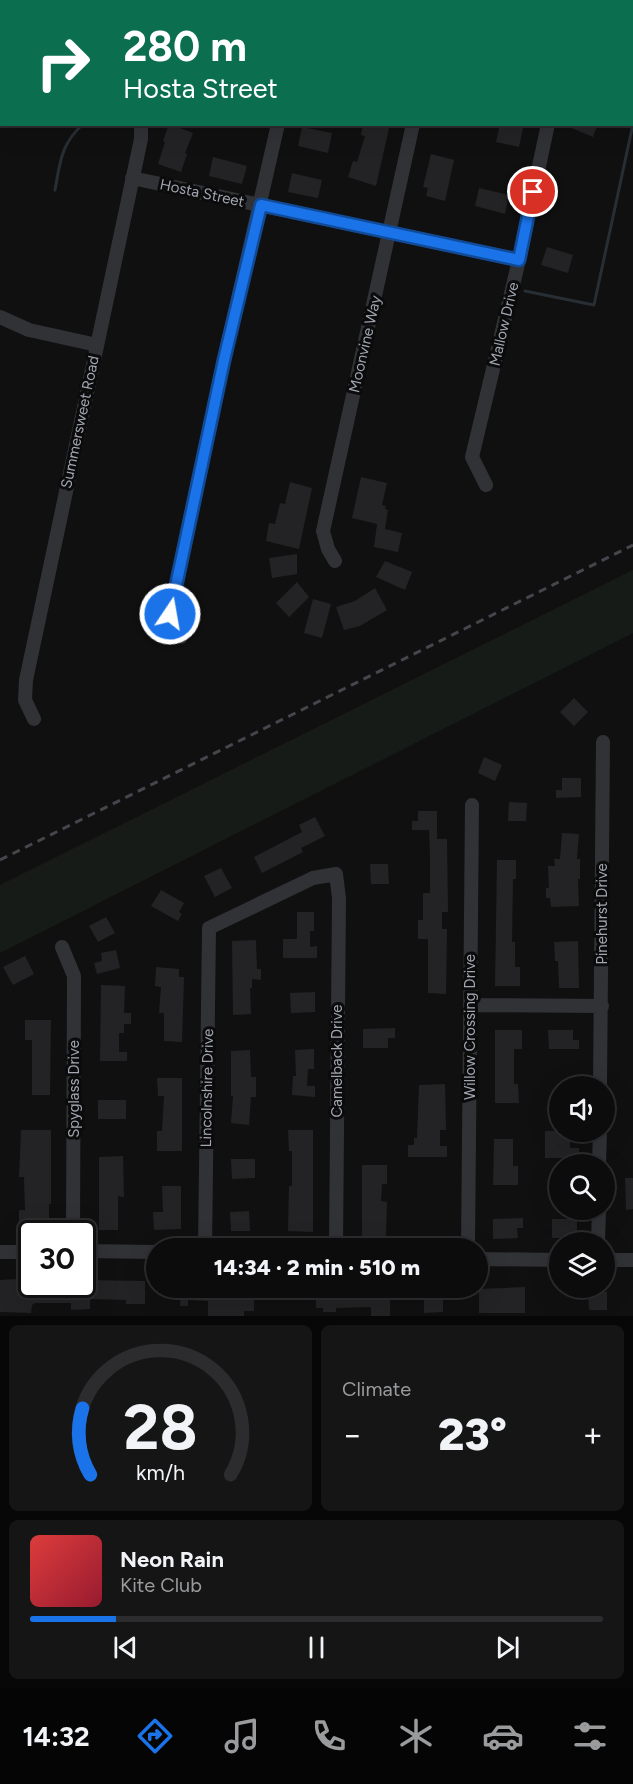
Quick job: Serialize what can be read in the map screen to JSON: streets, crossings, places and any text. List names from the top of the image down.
{
  "streets": {
    "street": [
      "Hosta Street",
      "Mallow Drive",
      "Moonvine Way",
      "Summersweet Road",
      "Pinehurst Drive",
      "Willow Crossing Drive",
      "Camelback Drive",
      "Lincolnshire Drive",
      "Spyglass Drive"
    ]
  },
  "crossings": [
    ["Hosta Street", "Mallow Drive"],
    ["Hosta Street", "Moonvine Way"],
    ["Hosta Street", "Summersweet Road"],
    ["Camelback Drive", "Lincolnshire Drive"]
  ],
  "page": {
    "turn": ["280 m", "Hosta Street"],
    "limit": "30",
    "trip": "14:34 · 2 min · 510 m",
    "tile": "Climate",
    "heat": ["−", "23°", "+"],
    "song": ["Neon Rain", "Kite Club"],
    "tabs": "14:32",
    "gauge": ["28", "km/h"]
  }
}
